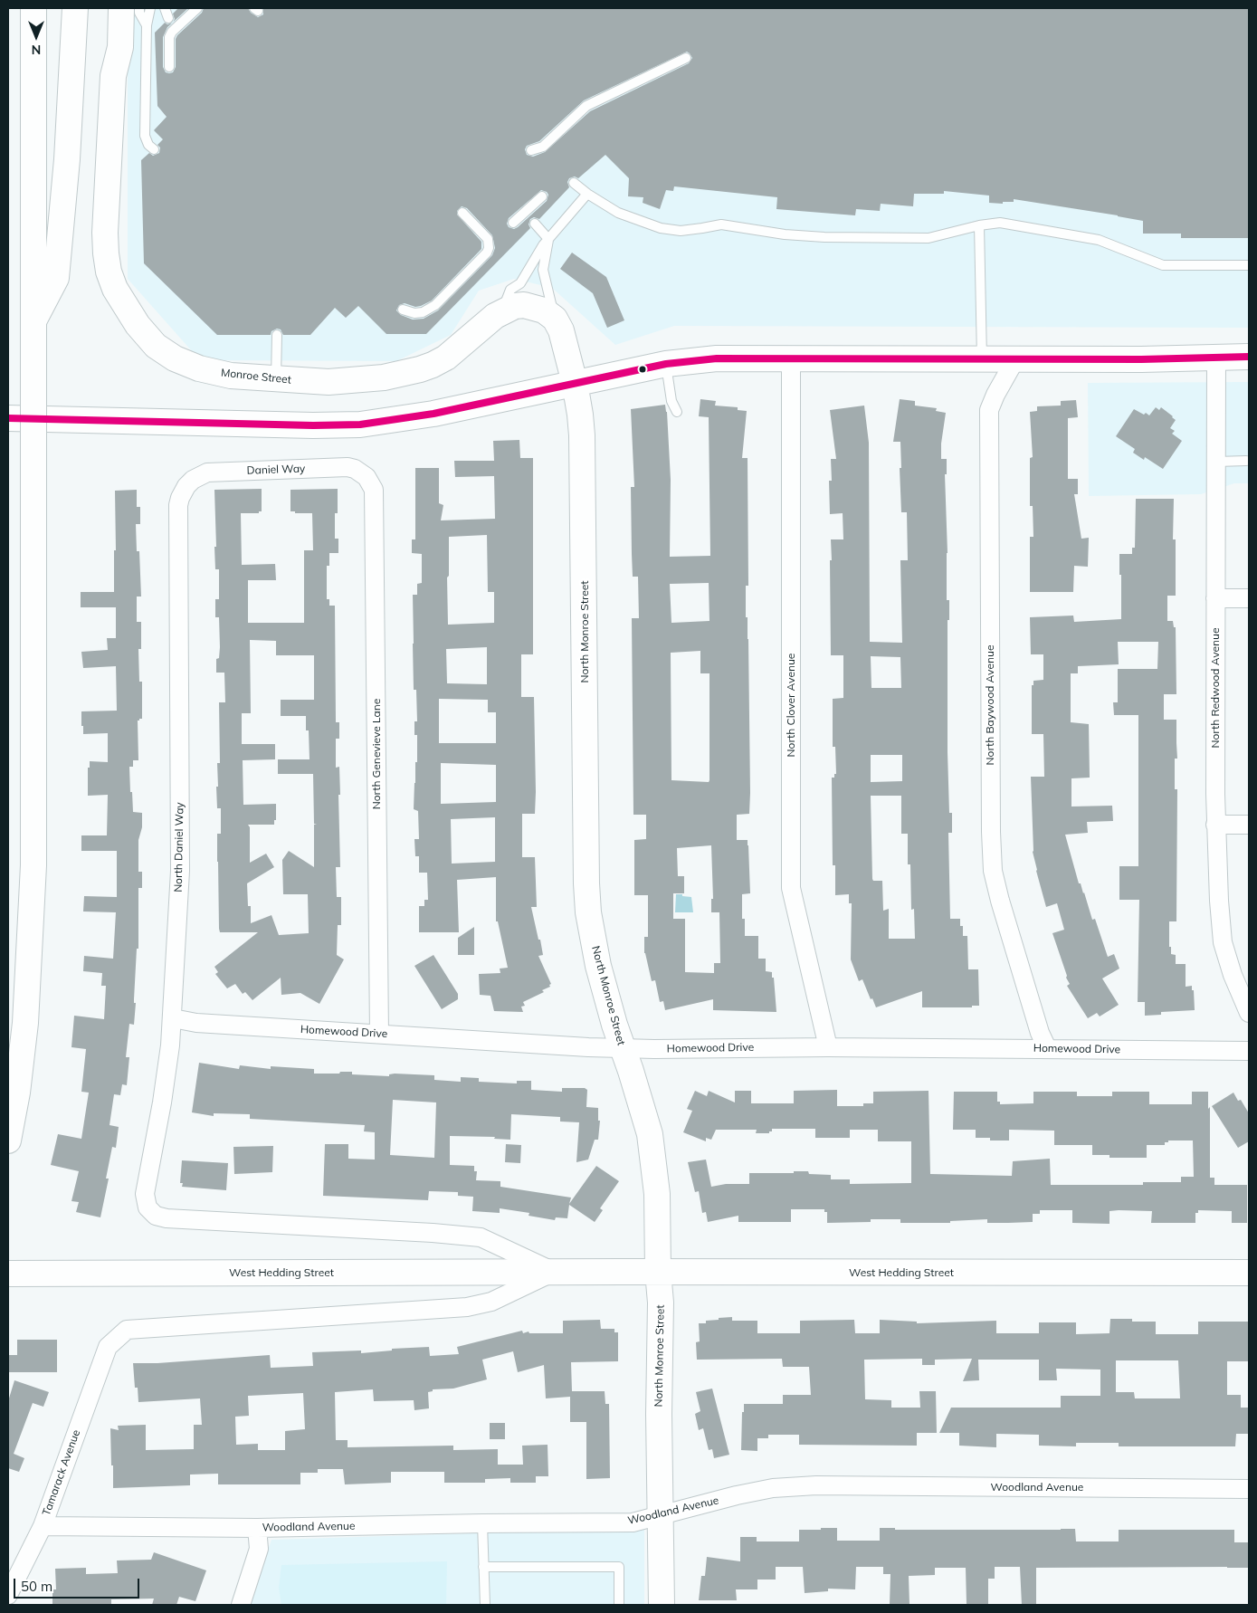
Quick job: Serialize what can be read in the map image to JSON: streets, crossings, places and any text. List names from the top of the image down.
{
  "streets": {
    "main road": ["Monroe Street", "North Monroe Street", "West Hedding Street"],
    "street": [
      "Daniel Way",
      "North Redwood Avenue",
      "North Clover Avenue",
      "North Baywood Avenue",
      "North Genevieve Lane",
      "North Daniel Way",
      "Homewood Drive",
      "Tamarack Avenue",
      "Woodland Avenue"
    ]
  },
  "crossings": [
    ["Daniel Way", "North Genevieve Lane"],
    ["Daniel Way", "North Daniel Way"],
    ["North Monroe Street", "Homewood Drive"],
    ["North Monroe Street", "West Hedding Street"],
    ["North Monroe Street", "Woodland Avenue"],
    ["North Clover Avenue", "Homewood Drive"],
    ["North Baywood Avenue", "Homewood Drive"],
    ["North Genevieve Lane", "Homewood Drive"],
    ["North Daniel Way", "Homewood Drive"],
    ["North Daniel Way", "West Hedding Street"],
    ["West Hedding Street", "Tamarack Avenue"],
    ["Tamarack Avenue", "Woodland Avenue"]
  ],
  "scale_bar": "50 m",
  "north": "bottom"
}
